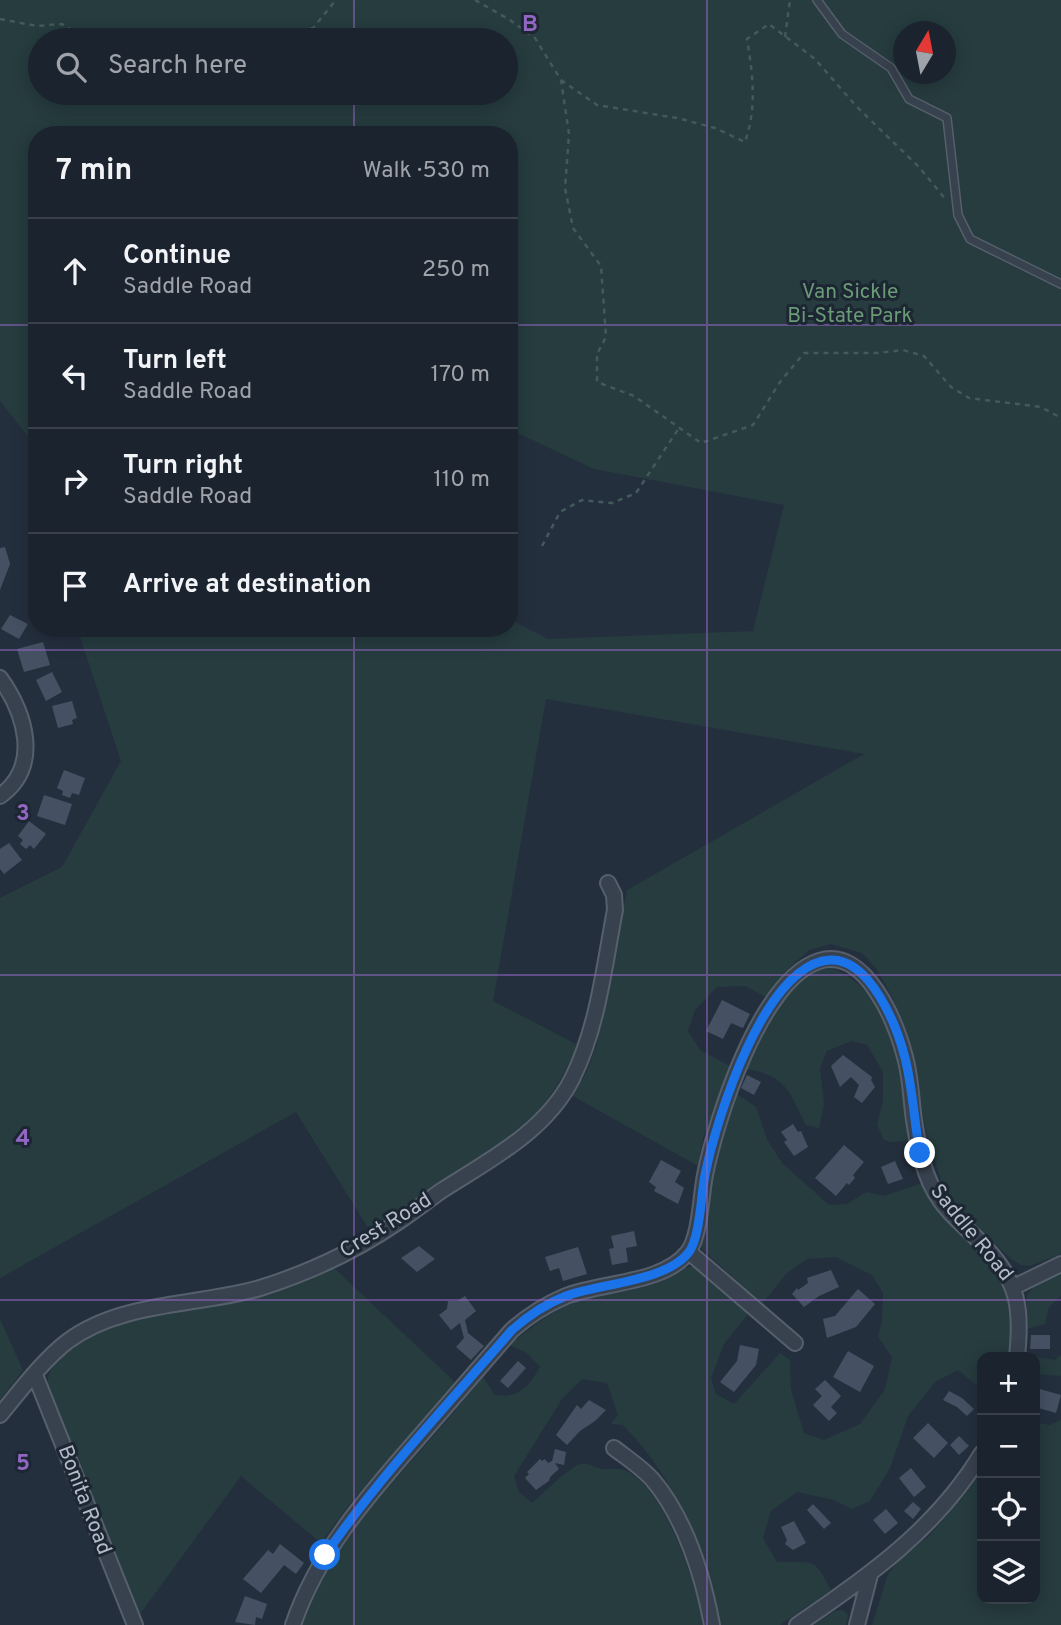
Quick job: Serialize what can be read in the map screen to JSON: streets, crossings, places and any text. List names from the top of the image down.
{
  "streets": {
    "street": ["Crest Road", "Saddle Road", "Bonita Road"]
  },
  "crossings": [
    ["Crest Road", "Bonita Road"]
  ],
  "parks": ["Van Sickle Bi-State Park"],
  "north": "top",
  "page": {
    "search": "Search here",
    "heading": ["7 min", "Walk · 530 m"],
    "list": [
      ["Continue", "Saddle Road", "250 m"],
      ["Turn left", "Saddle Road", "170 m"],
      ["Turn right", "Saddle Road", "110 m"],
      "Arrive at destination"
    ],
    "map_buttons": ["+", "−"]
  },
  "grid": {
    "columns": ["B"],
    "rows": ["3", "4", "5"]
  }
}
